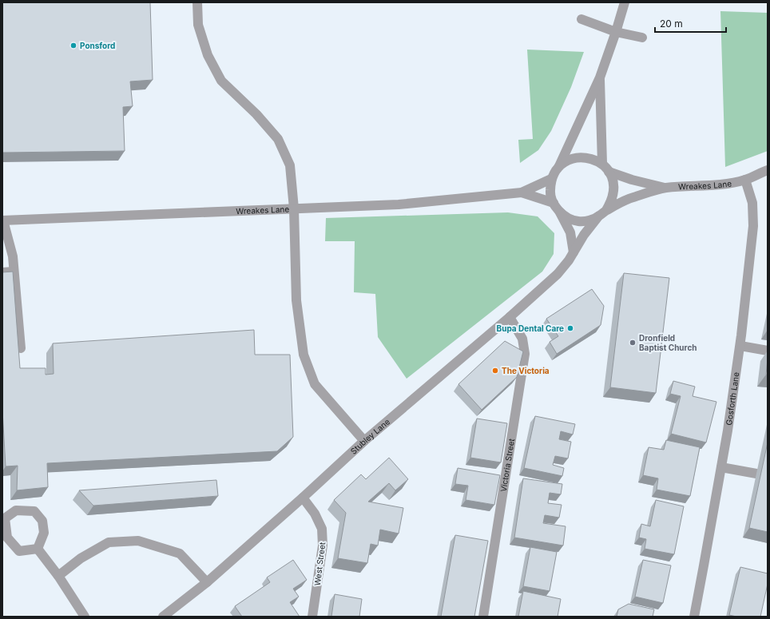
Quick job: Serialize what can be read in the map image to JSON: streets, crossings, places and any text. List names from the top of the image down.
{
  "streets": {
    "street": [
      "Wreakes Lane",
      "Gosforth Lane",
      "Stubley Lane",
      "Victoria Street",
      "West Street"
    ]
  },
  "crossings": [
    ["Wreakes Lane", "Gosforth Lane"],
    ["Wreakes Lane", "Stubley Lane"],
    ["Stubley Lane", "Victoria Street"],
    ["Stubley Lane", "West Street"]
  ],
  "places": [
    "Ponsford",
    "Bupa Dental Care",
    "Dronfield Baptist Church",
    "The Victoria"
  ],
  "scale_bar": "20 m"
}
